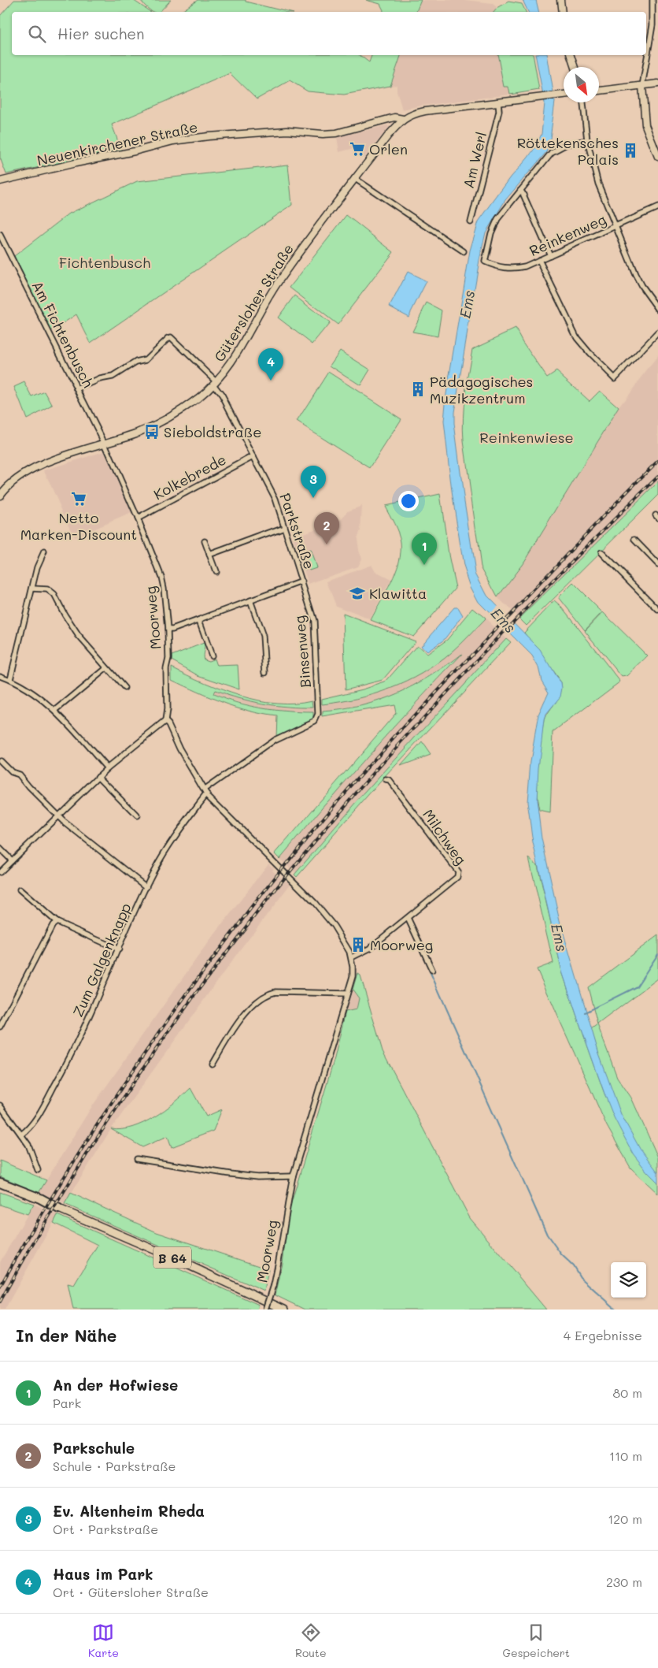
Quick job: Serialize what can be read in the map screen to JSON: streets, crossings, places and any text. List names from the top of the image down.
{
  "streets": {
    "highway": ["B 64"],
    "main road": ["Neuenkirchener Straße", "Gütersloher Straße"],
    "street": [
      "Am Werl",
      "Reinkenweg",
      "Am Fichtenbusch",
      "Kolkebrede",
      "Parkstraße",
      "Moorweg",
      "Binsenweg",
      "Milchweg",
      "Zum Galgenknapp"
    ]
  },
  "crossings": [
    ["Neuenkirchener Straße", "Gütersloher Straße"],
    ["Am Werl", "Gütersloher Straße"],
    ["Gütersloher Straße", "Am Fichtenbusch"],
    ["Gütersloher Straße", "Parkstraße"],
    ["Gütersloher Straße", "Moorweg"],
    ["Am Fichtenbusch", "Moorweg"],
    ["Kolkebrede", "Parkstraße"],
    ["Kolkebrede", "Moorweg"],
    ["Parkstraße", "Moorweg"],
    ["Parkstraße", "Binsenweg"],
    ["Moorweg", "Binsenweg"],
    ["Moorweg", "Milchweg"],
    ["Moorweg", "Zum Galgenknapp"],
    ["Binsenweg", "Zum Galgenknapp"]
  ],
  "water": ["Ems"],
  "parks": ["Fichtenbusch", "Reinkenwiese"],
  "places": {
    "supermarket": ["Orlen", "Netto Marken-Discount"],
    "building": ["Röttekensches Palais", "Pädagogisches Muzikzentrum", "Moorweg"],
    "bus stop": ["Sieboldstraße"],
    "school or university": ["Klawitta"]
  },
  "north": "bottom right",
  "page": {
    "search": "Hier suchen",
    "pins": [
      "4",
      "3",
      "2",
      "1"
    ],
    "heading": ["In der Nähe", "4 Ergebnisse"],
    "list": [
      {
        "mark": "1",
        "name": "An der Hofwiese",
        "note": "Park",
        "value": "80 m"
      },
      {
        "mark": "2",
        "name": "Parkschule",
        "note": "Schule · Parkstraße",
        "value": "110 m"
      },
      {
        "mark": "3",
        "name": "Ev. Altenheim Rheda",
        "note": "Ort · Parkstraße",
        "value": "120 m"
      },
      {
        "mark": "4",
        "name": "Haus im Park",
        "note": "Ort · Gütersloher Straße",
        "value": "230 m"
      }
    ],
    "nav": ["Karte", "Route", "Gespeichert"]
  }
}
